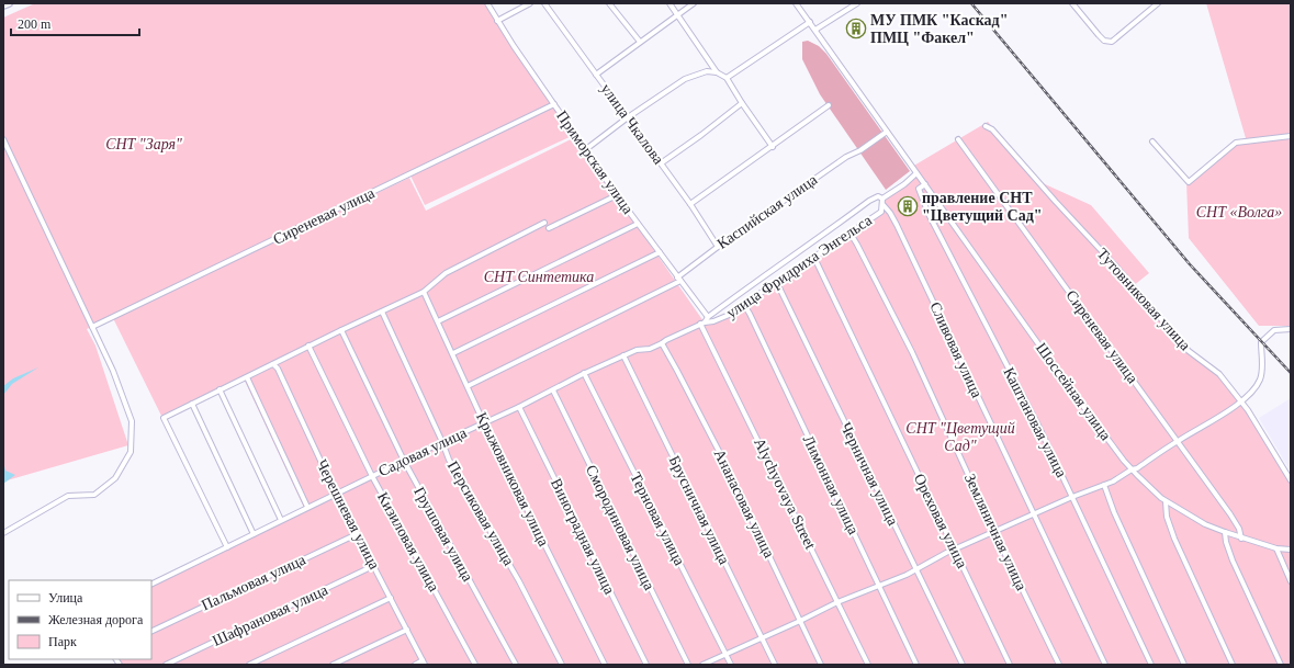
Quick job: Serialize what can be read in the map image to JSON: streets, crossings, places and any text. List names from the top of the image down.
{
  "streets": {
    "street": [
      "улица Чкалова",
      "Приморская улица",
      "Каспийская улица",
      "Сиреневая улица",
      "улица Фридриха Энгельса",
      "Тутовниковая улица",
      "Сливовая улица",
      "Шоссейная улица",
      "Каштановая улица",
      "Садовая улица",
      "Черничная улица",
      "Крыжовниковая улица",
      "Лимонная улица",
      "Alychyovaya Street",
      "Ананасовая улица",
      "Брусничная улица",
      "Персиковая улица",
      "Черешневая улица",
      "Терновая улица",
      "Ореховая улица",
      "Смородиновая улица",
      "Земляничная улица",
      "Грушовая улица",
      "Виноградная улица",
      "Кизиловая улица",
      "Пальмовая улица",
      "Шафрановая улица"
    ]
  },
  "crossings": [
    ["улица Чкалова", "Каспийская улица"],
    ["Приморская улица", "Каспийская улица"],
    ["Приморская улица", "Сиреневая улица"],
    ["Приморская улица", "улица Фридриха Энгельса"],
    ["Каспийская улица", "Шоссейная улица"],
    ["Сиреневая улица", "Шоссейная улица"],
    ["улица Фридриха Энгельса", "Сливовая улица"],
    ["улица Фридриха Энгельса", "Шоссейная улица"],
    ["улица Фридриха Энгельса", "Садовая улица"],
    ["улица Фридриха Энгельса", "Черничная улица"],
    ["улица Фридриха Энгельса", "Лимонная улица"],
    ["улица Фридриха Энгельса", "Alychyovaya Street"],
    ["улица Фридриха Энгельса", "Ореховая улица"],
    ["улица Фридриха Энгельса", "Земляничная улица"],
    ["Шоссейная улица", "Каштановая улица"],
    ["Садовая улица", "Крыжовниковая улица"],
    ["Садовая улица", "Alychyovaya Street"],
    ["Садовая улица", "Ананасовая улица"],
    ["Садовая улица", "Брусничная улица"],
    ["Садовая улица", "Персиковая улица"],
    ["Садовая улица", "Черешневая улица"],
    ["Садовая улица", "Терновая улица"],
    ["Садовая улица", "Смородиновая улица"],
    ["Садовая улица", "Грушовая улица"],
    ["Садовая улица", "Виноградная улица"],
    ["Садовая улица", "Кизиловая улица"],
    ["Черешневая улица", "Пальмовая улица"],
    ["Черешневая улица", "Шафрановая улица"]
  ],
  "parks": [
    "СНТ \"Заря\"",
    "СНТ «Волга»",
    "СНТ Синтетика",
    "СНТ \"Цветущий Сад\""
  ],
  "places": {
    "building": ["МУ ПМК \"Каскад\" ПМЦ \"Факел\"", "правление СНТ \"Цветущий Сад\""]
  },
  "legend": ["Улица", "Железная дорога", "Парк"],
  "scale_bar": "200 m"
}
